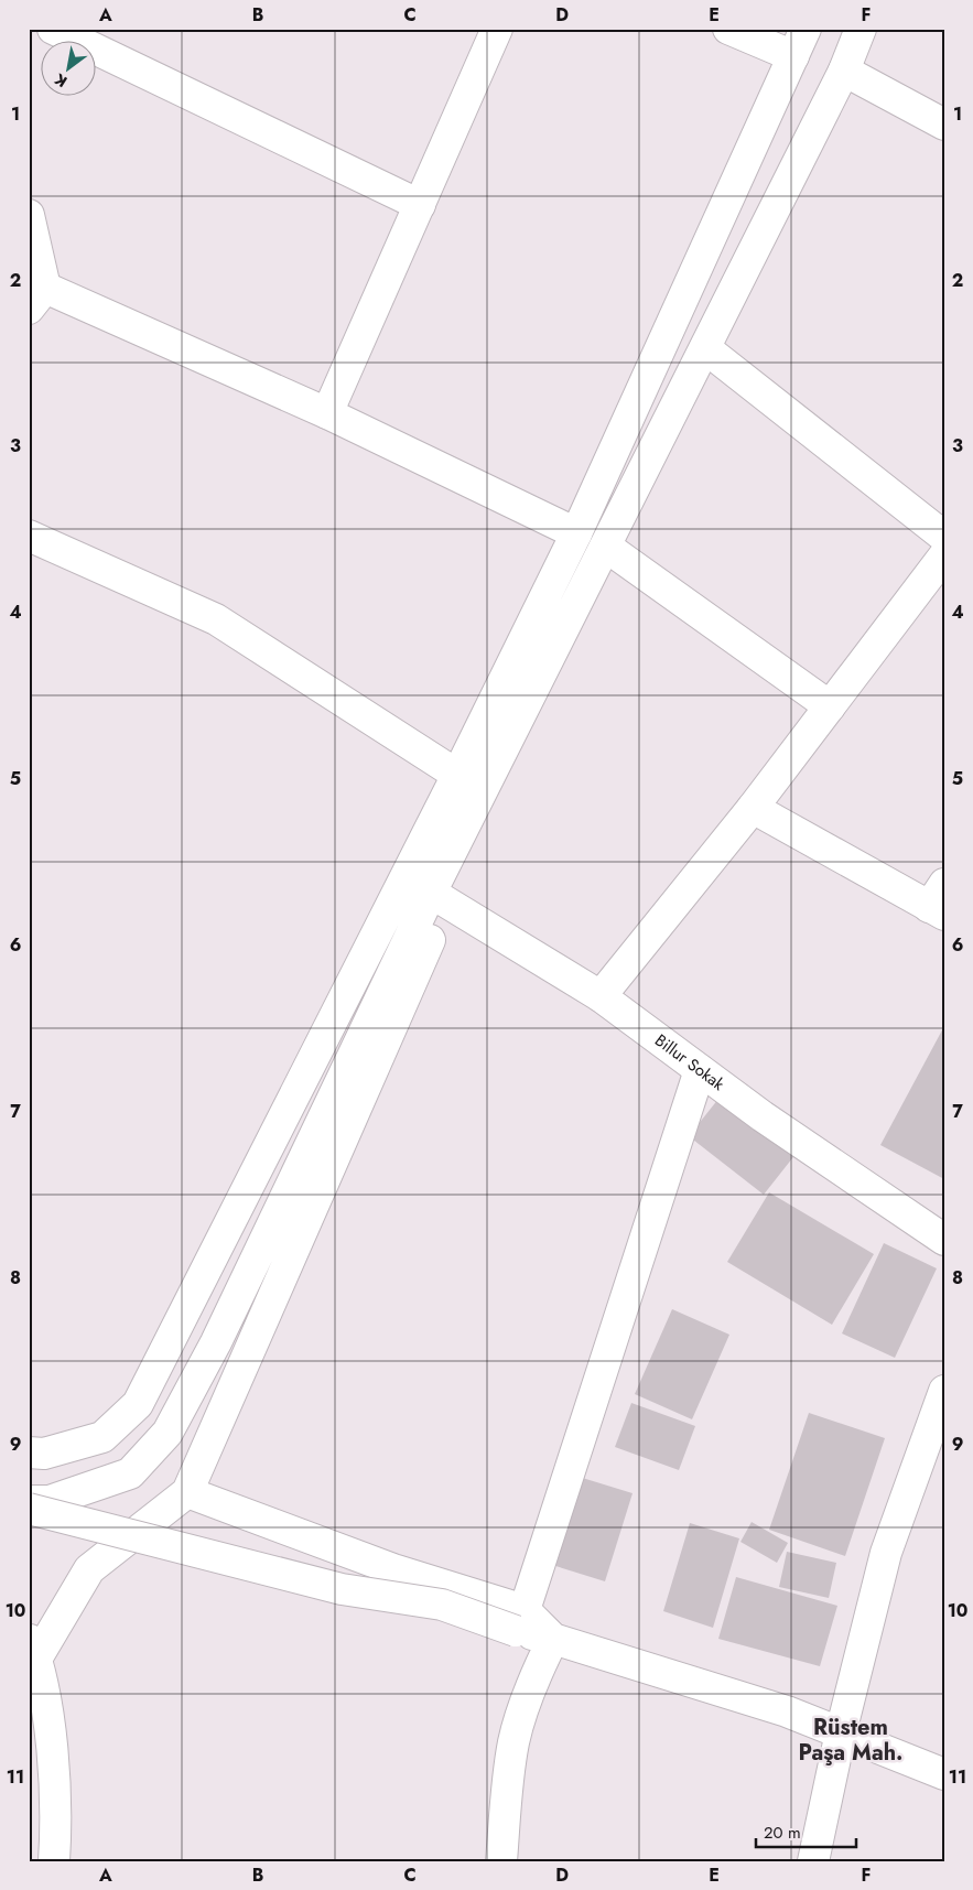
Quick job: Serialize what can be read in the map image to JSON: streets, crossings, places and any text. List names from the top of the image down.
{
  "streets": {
    "street": ["Billur Sokak"]
  },
  "districts": ["Rüstem Paşa Mah."],
  "scale_bar": "20 m",
  "north": "bottom left",
  "grid": {
    "columns": [
      "A",
      "B",
      "C",
      "D",
      "E",
      "F"
    ],
    "rows": [
      "1",
      "2",
      "3",
      "4",
      "5",
      "6",
      "7",
      "8",
      "9",
      "10",
      "11"
    ]
  }
}
